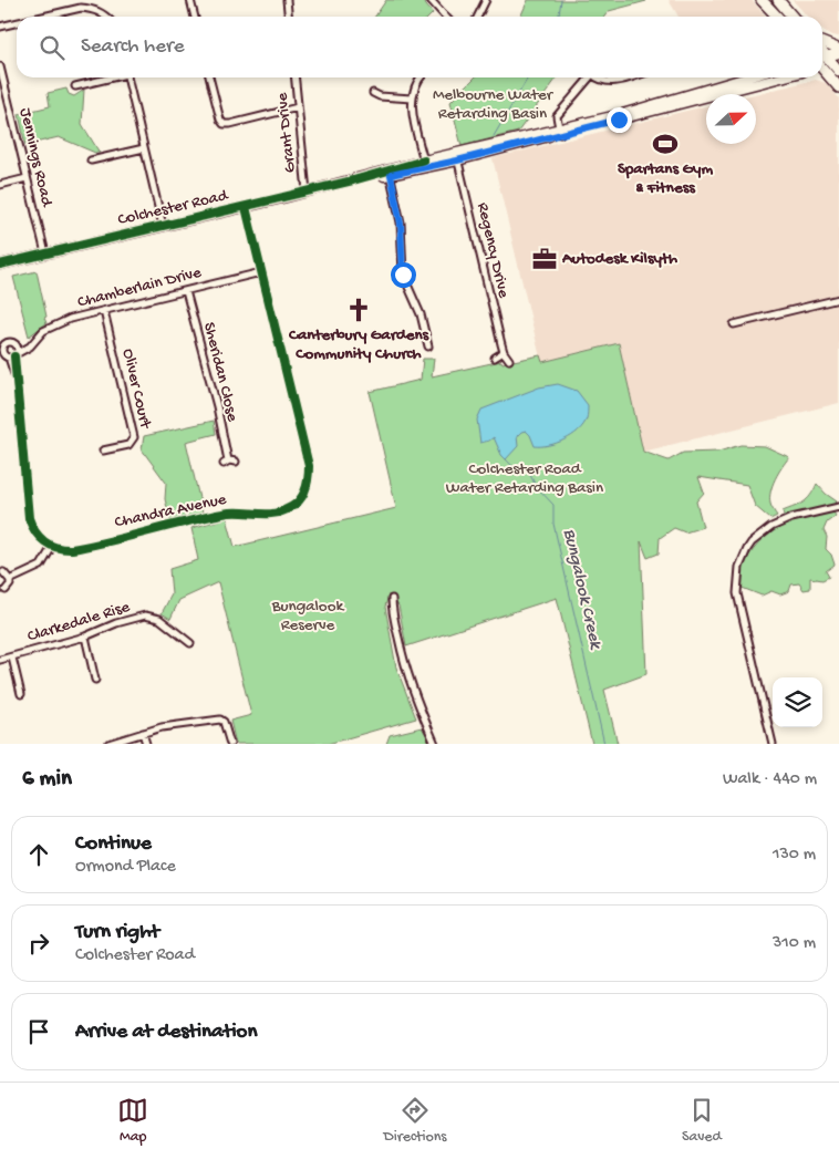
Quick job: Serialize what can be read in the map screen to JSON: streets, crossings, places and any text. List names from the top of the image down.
{
  "streets": {
    "main road": ["Colchester Road"],
    "street": [
      "Grant Drive",
      "Jennings Road",
      "Regency Drive",
      "Chamberlain Drive",
      "Sheridan Close",
      "Oliver Court",
      "Chandra Avenue",
      "Clarkedale Rise"
    ]
  },
  "crossings": [
    ["Grant Drive", "Colchester Road"],
    ["Jennings Road", "Colchester Road"],
    ["Colchester Road", "Regency Drive"],
    ["Colchester Road", "Chandra Avenue"],
    ["Chamberlain Drive", "Sheridan Close"],
    ["Chamberlain Drive", "Oliver Court"],
    ["Chamberlain Drive", "Chandra Avenue"]
  ],
  "water": ["Bungalook Creek"],
  "parks": ["Melbourne Water Retarding Basin", "Colchester Road Water Retarding Basin", "Bungalook Reserve"],
  "places": {
    "sports": ["Spartans Gym & Fitness"],
    "office": ["Autodesk Kilsyth"],
    "church": ["Canterbury Gardens Community Church"]
  },
  "north": "right",
  "page": {
    "search": "Search here",
    "heading": ["6 min", "Walk · 440 m"],
    "list": [
      ["Continue", "Ormond Place", "130 m"],
      ["Turn right", "Colchester Road", "310 m"],
      "Arrive at destination"
    ],
    "nav": ["Map", "Directions", "Saved"]
  }
}
